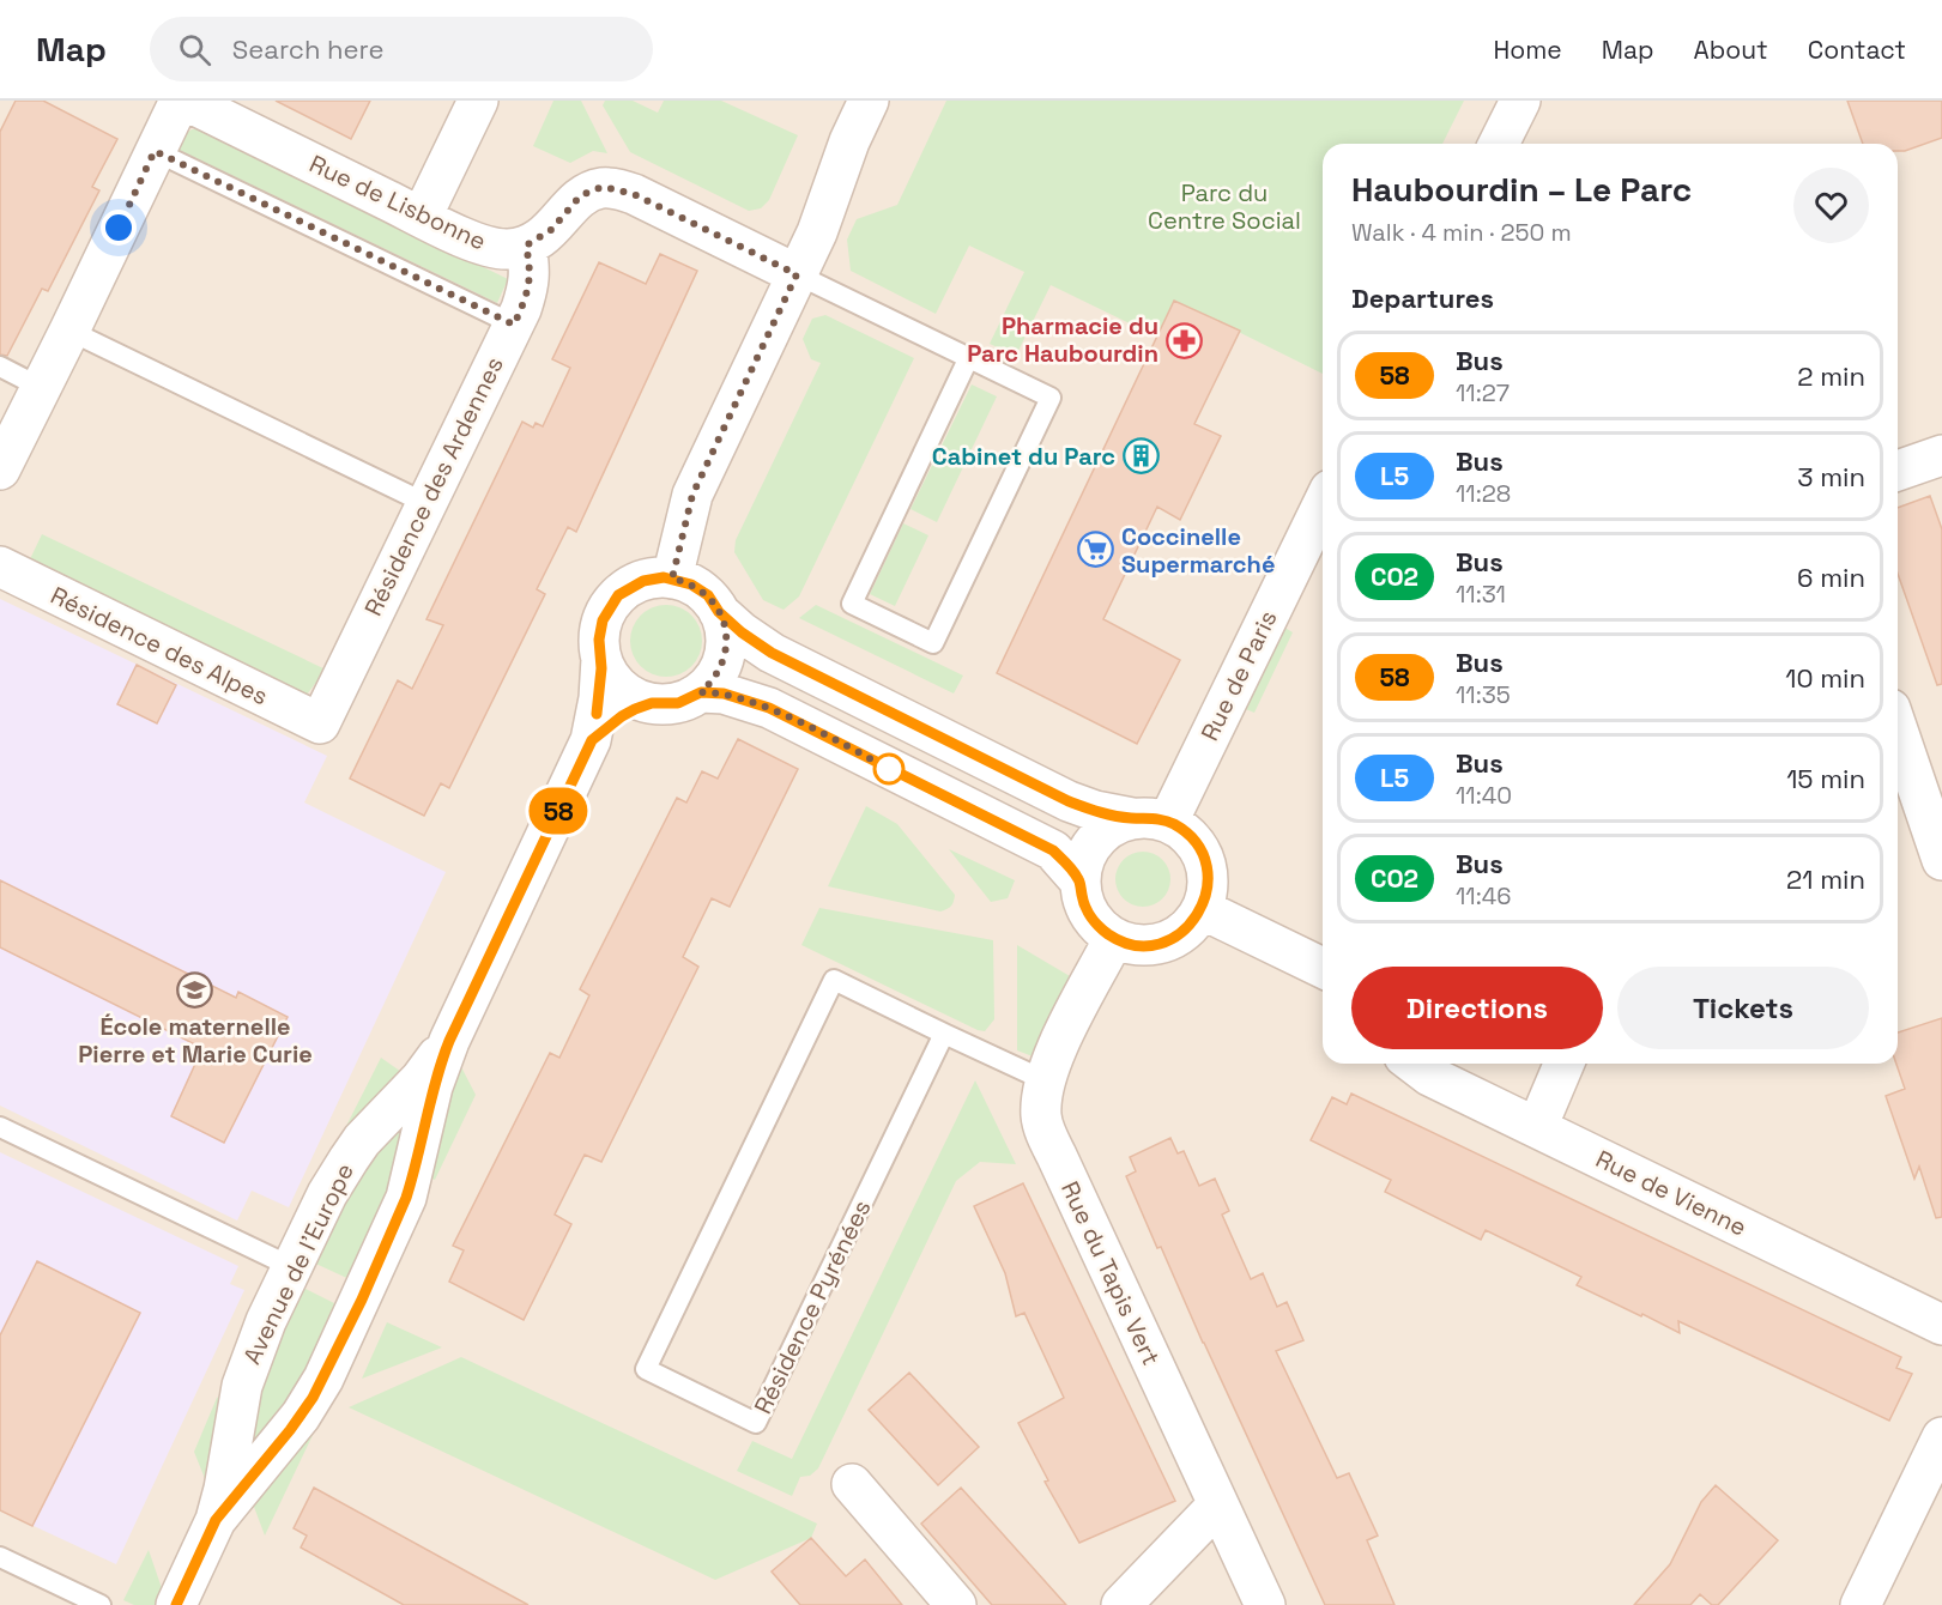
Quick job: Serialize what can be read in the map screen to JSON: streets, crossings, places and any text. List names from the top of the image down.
{
  "streets": {
    "street": [
      "Rue de Lisbonne",
      "Résidence des Ardennes",
      "Résidence des Alpes",
      "Rue de Paris",
      "Rue de Vienne",
      "Avenue de l'Europe",
      "Rue du Tapis Vert"
    ],
    "lane": ["Résidence Pyrénées"]
  },
  "crossings": [
    ["Rue de Lisbonne", "Résidence des Ardennes"],
    ["Résidence des Ardennes", "Résidence des Alpes"],
    ["Rue de Paris", "Rue du Tapis Vert"]
  ],
  "parks": ["Parc du Centre Social"],
  "places": {
    "pharmacy": ["Pharmacie du Parc Haubourdin"],
    "building": ["Cabinet du Parc"],
    "supermarket": ["Coccinelle Supermarché"],
    "school or university": ["École maternelle Pierre et Marie Curie"]
  },
  "lines": ["bus line 58"],
  "page": {
    "header": "Map",
    "search": "Search here",
    "nav": [
      "Home",
      "Map",
      "About",
      "Contact"
    ],
    "on_map": "58",
    "heading": [
      ["Haubourdin – Le Parc", "Walk · 4 min · 250 m"],
      "Departures"
    ],
    "list": [
      {
        "mark": "58",
        "name": "Bus",
        "note": "11:27",
        "value": "2 min"
      },
      {
        "mark": "L5",
        "name": "Bus",
        "note": "11:28",
        "value": "3 min"
      },
      {
        "mark": "CO2",
        "name": "Bus",
        "note": "11:31",
        "value": "6 min"
      },
      {
        "mark": "58",
        "name": "Bus",
        "note": "11:35",
        "value": "10 min"
      },
      {
        "mark": "L5",
        "name": "Bus",
        "note": "11:40",
        "value": "15 min"
      },
      {
        "mark": "CO2",
        "name": "Bus",
        "note": "11:46",
        "value": "21 min"
      }
    ],
    "buttons": ["Directions", "Tickets"]
  }
}
